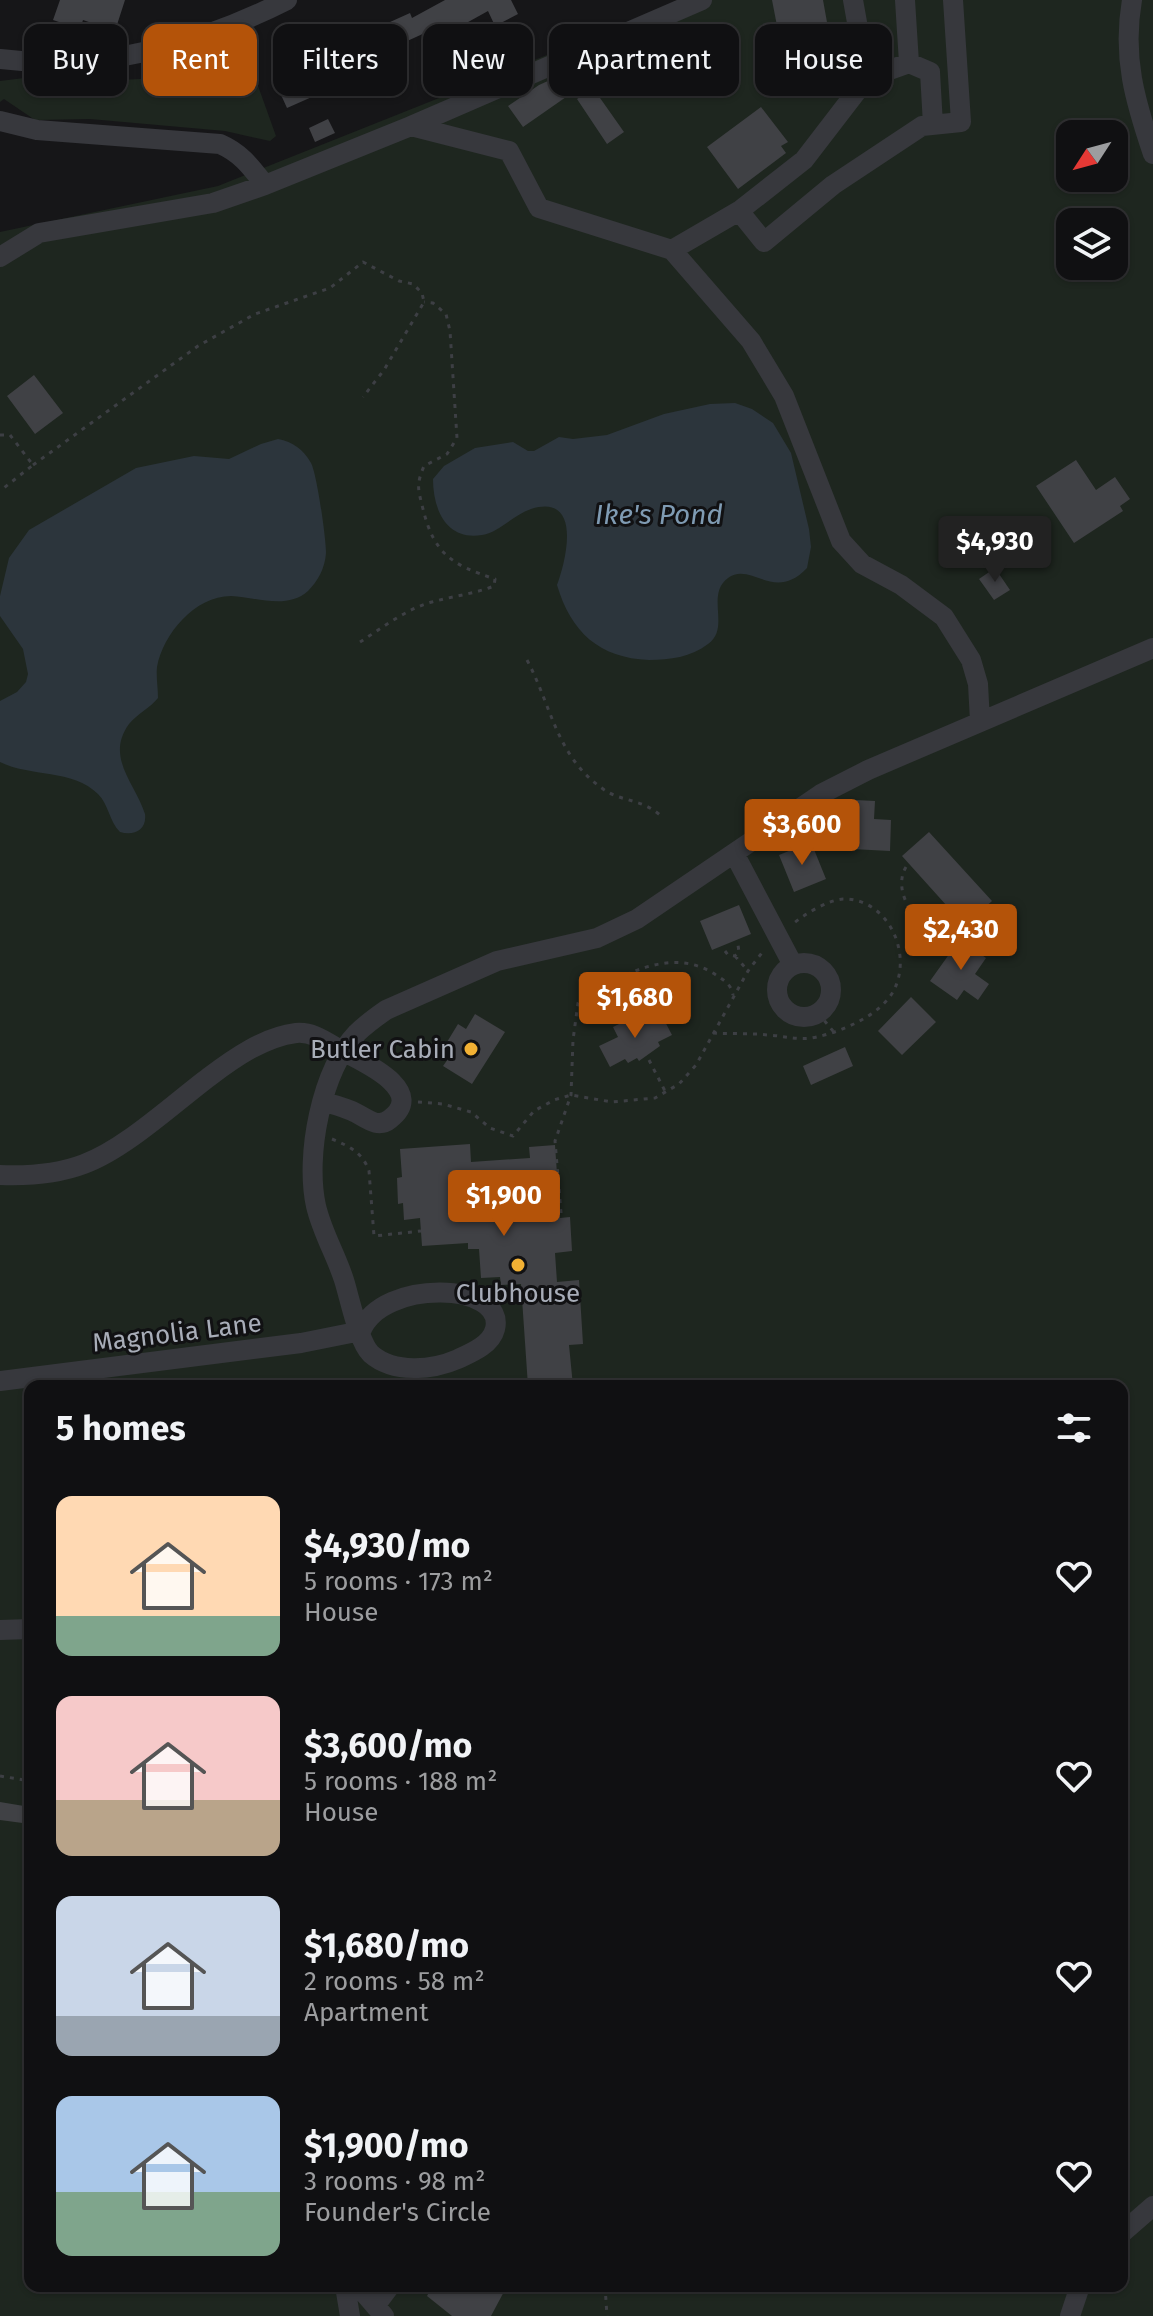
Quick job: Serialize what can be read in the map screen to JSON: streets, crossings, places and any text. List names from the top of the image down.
{
  "streets": {
    "street": ["Magnolia Lane"]
  },
  "water": ["Ike's Pond"],
  "places": ["Butler Cabin", "Clubhouse"],
  "north": "bottom left",
  "page": {
    "chip": [
      "Buy",
      "Rent",
      "Filters",
      "New",
      "Apartment",
      "House"
    ],
    "price": [
      "$4,930",
      "$3,600",
      "$2,430",
      "$1,680",
      "$1,900"
    ],
    "heading": "5 homes",
    "list": [
      {
        "name": "$4,930/mo",
        "note": "5 rooms · 173 m² · House"
      },
      {
        "name": "$3,600/mo",
        "note": "5 rooms · 188 m² · House"
      },
      {
        "name": "$1,680/mo",
        "note": "2 rooms · 58 m² · Apartment"
      },
      {
        "name": "$1,900/mo",
        "note": "3 rooms · 98 m² · Founder's Circle"
      }
    ]
  }
}
